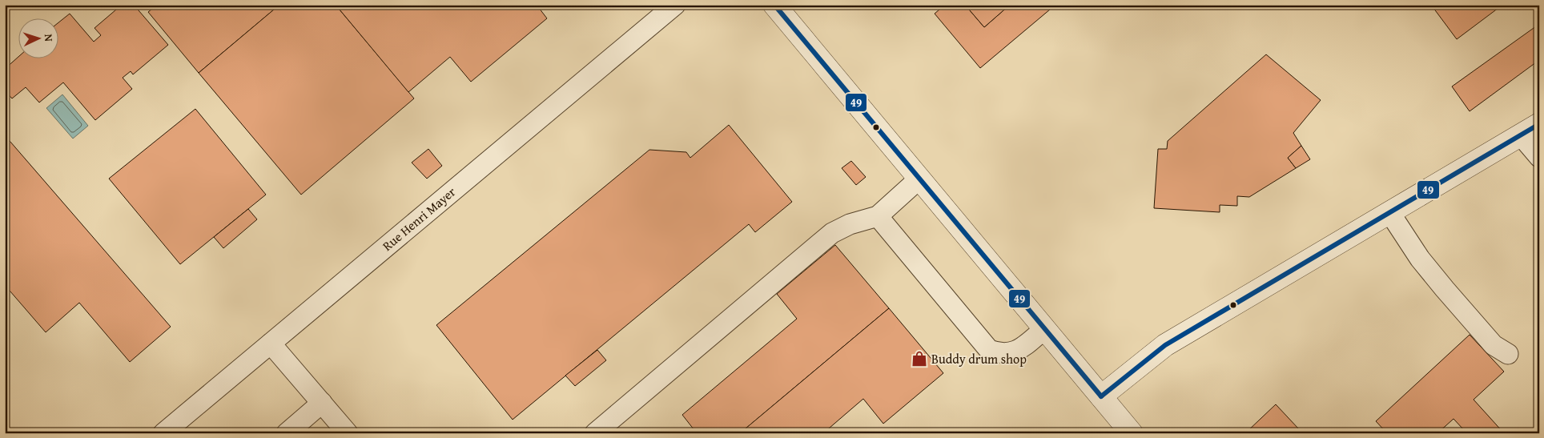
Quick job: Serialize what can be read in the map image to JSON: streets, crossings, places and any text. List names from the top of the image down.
{
  "streets": {
    "lane": ["Rue Henri Mayer"]
  },
  "places": {
    "shop": ["Buddy drum shop"]
  },
  "lines": ["transit line 49"],
  "north": "right"
}
